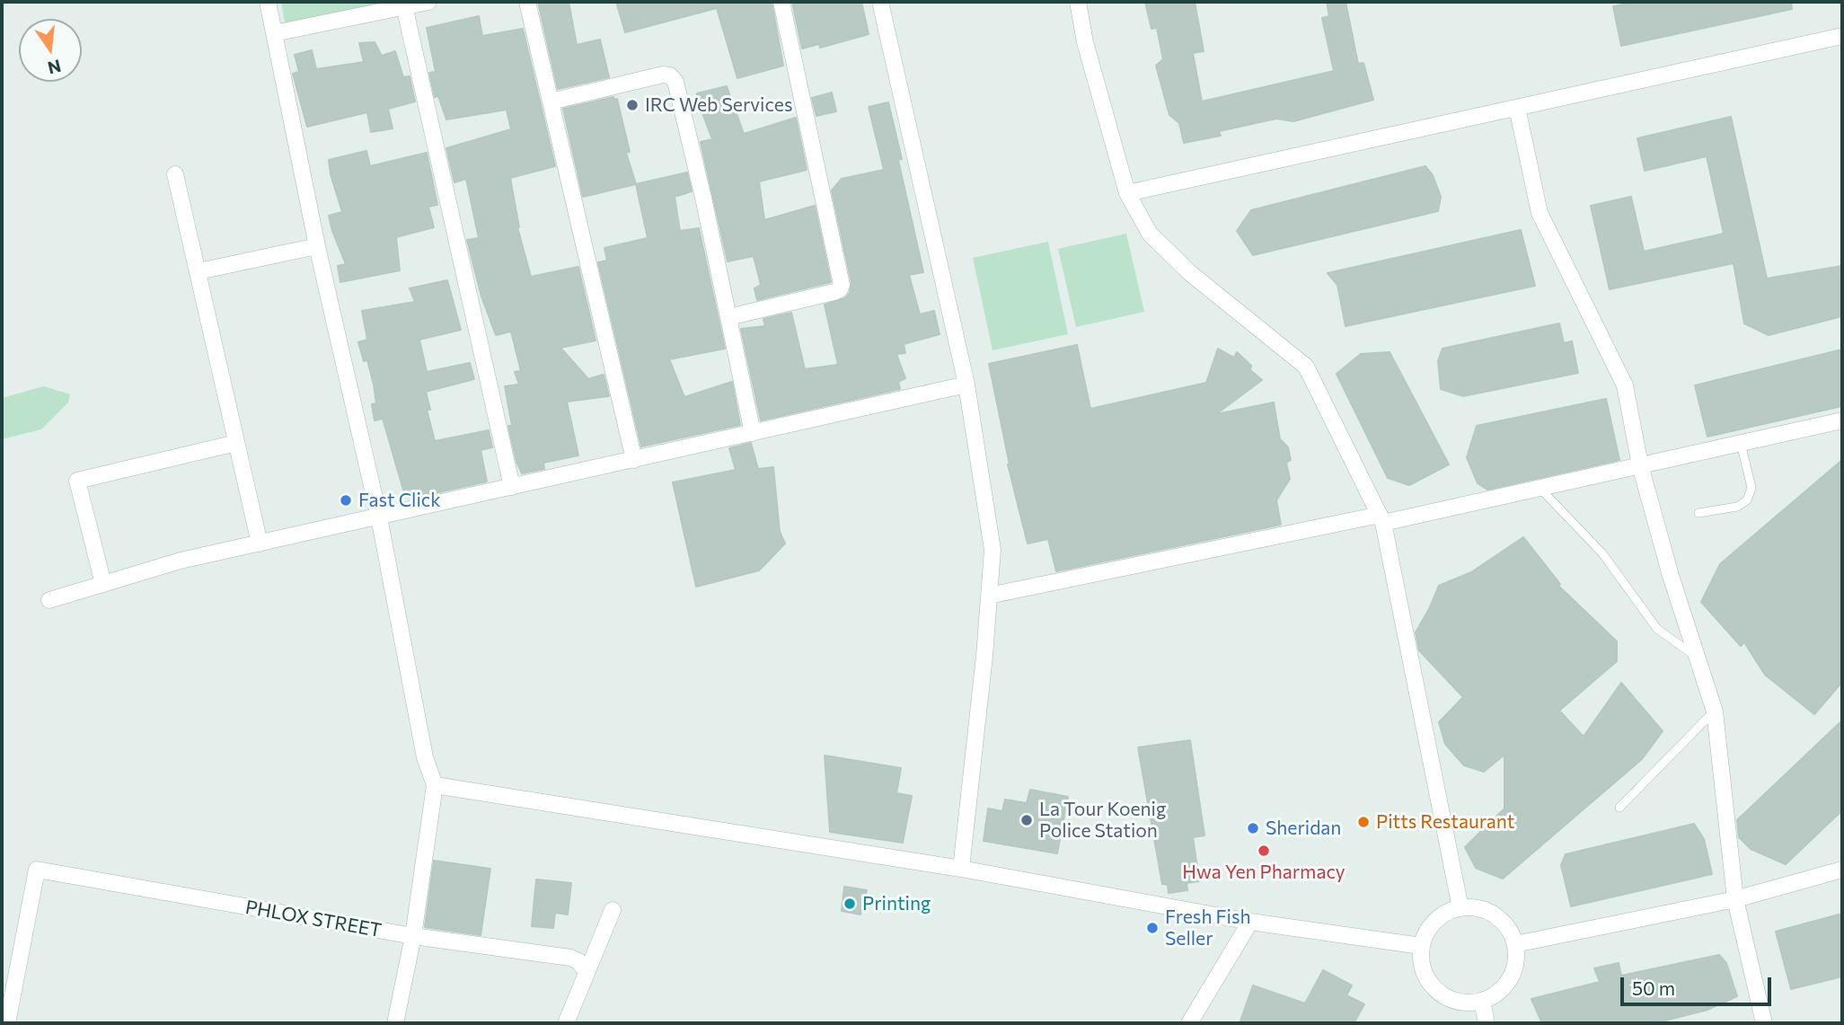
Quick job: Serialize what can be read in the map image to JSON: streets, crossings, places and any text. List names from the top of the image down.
{
  "streets": {
    "street": ["PHLOX STREET"]
  },
  "places": [
    "IRC Web Services",
    "Fast Click",
    "La Tour Koenig Police Station",
    "Pitts Restaurant",
    "Sheridan",
    "Hwa Yen Pharmacy",
    "Printing",
    "Fresh Fish Seller"
  ],
  "scale_bar": "50 m",
  "north": "bottom"
}
